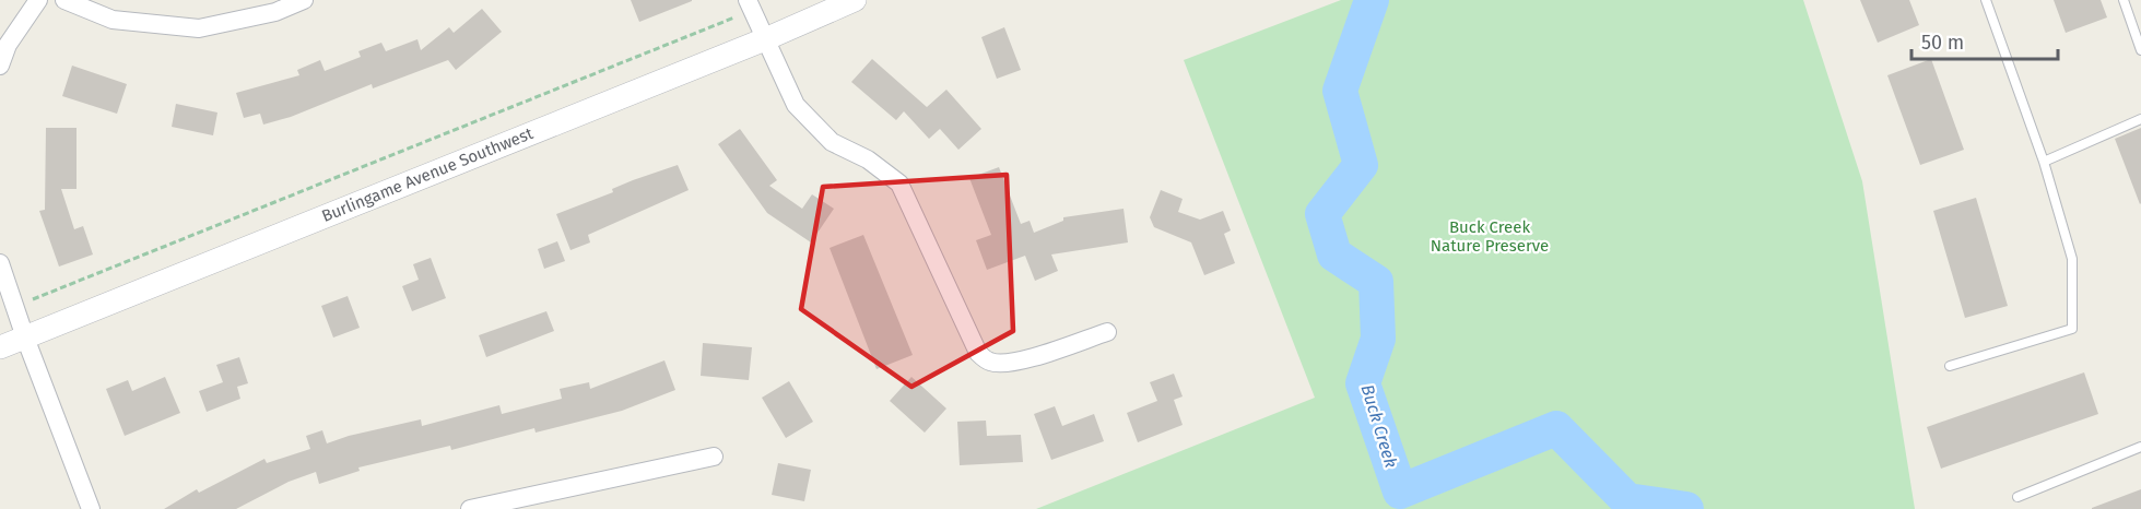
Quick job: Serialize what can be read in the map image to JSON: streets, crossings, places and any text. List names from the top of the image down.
{
  "streets": {
    "street": ["Burlingame Avenue Southwest"]
  },
  "water": ["Buck Creek"],
  "parks": ["Buck Creek Nature Preserve"],
  "scale_bar": "50 m"
}
